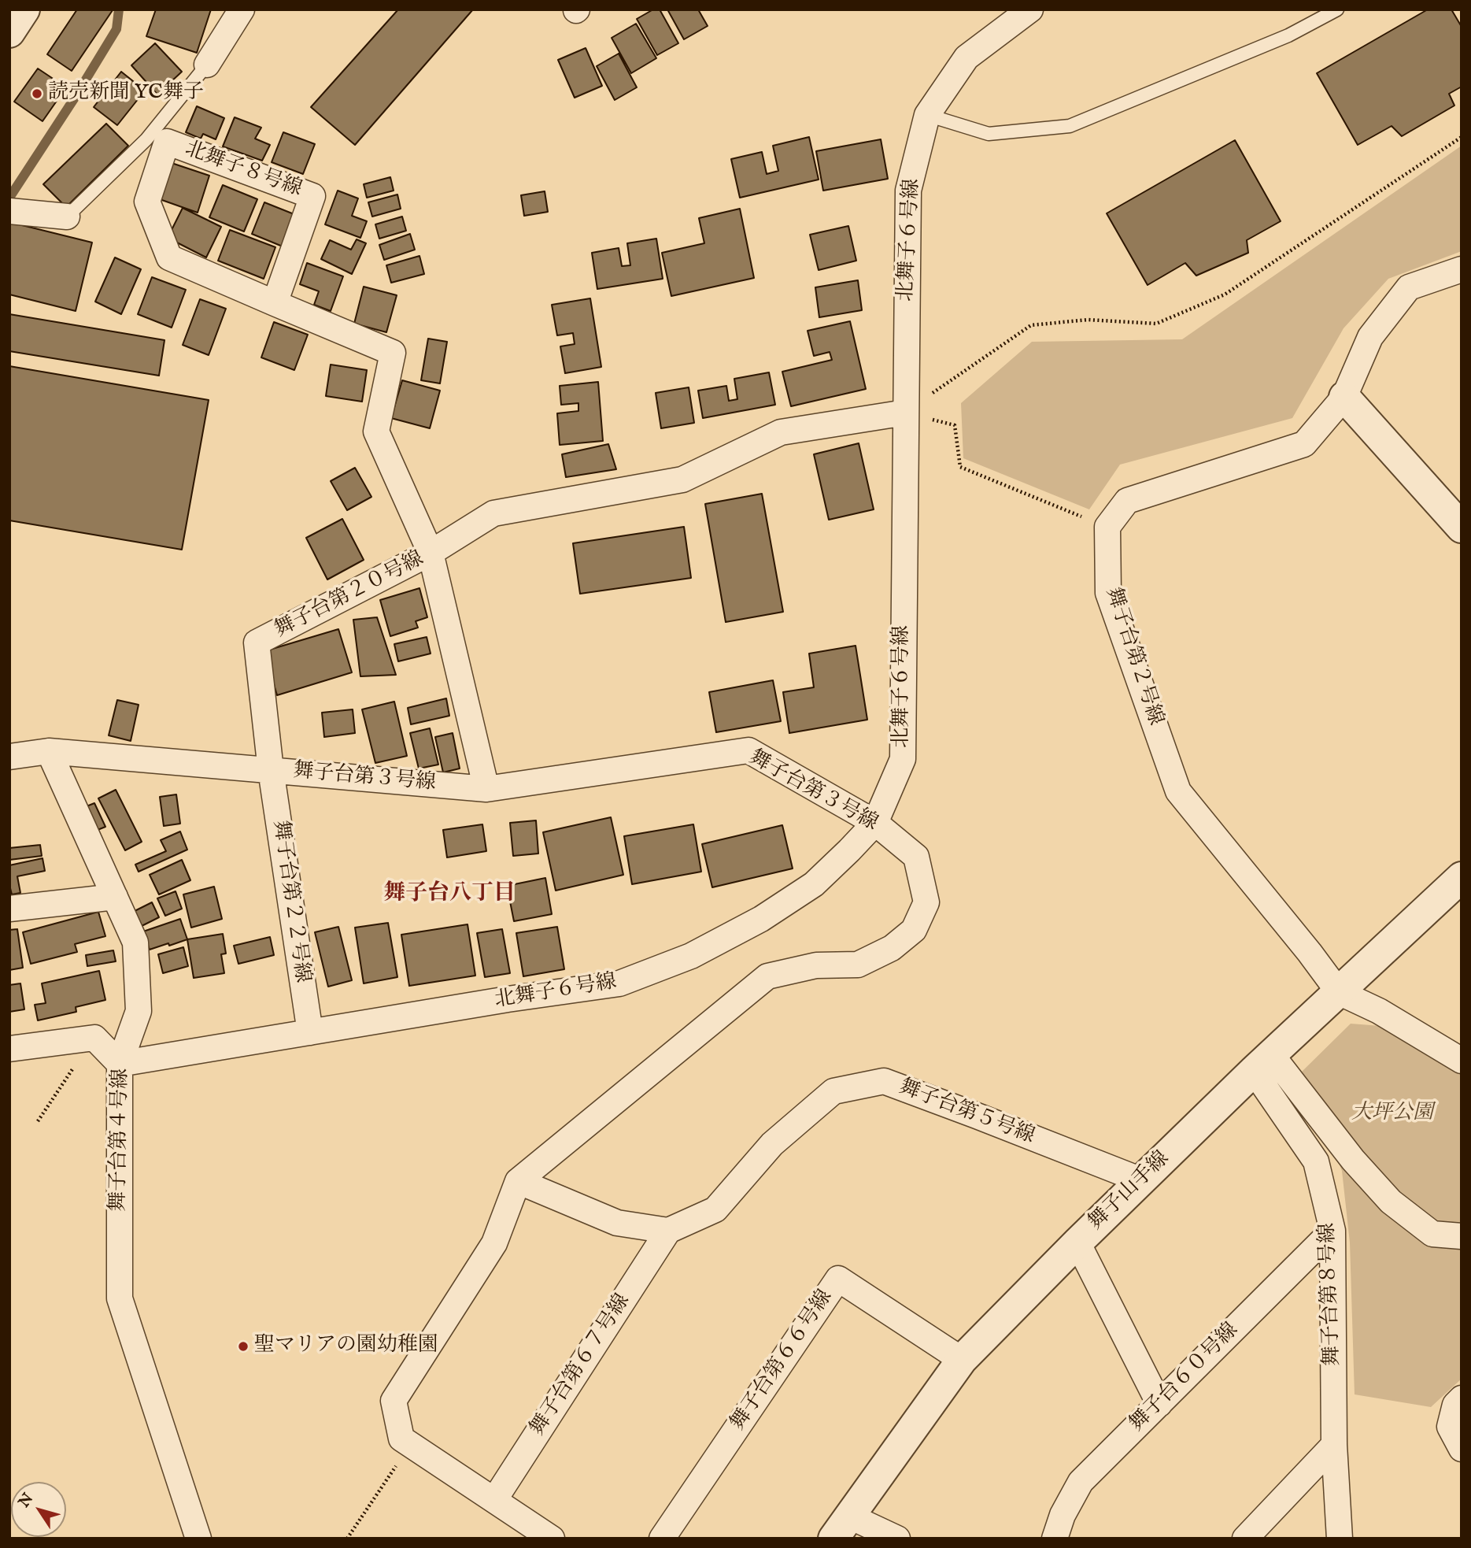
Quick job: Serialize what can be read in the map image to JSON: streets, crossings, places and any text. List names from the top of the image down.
{
  "streets": {
    "street": [
      "北舞子８号線",
      "北舞子６号線",
      "舞子台第２０号線",
      "舞子台第２号線",
      "舞子台第３号線",
      "舞子台第２２号線",
      "舞子台第５号線",
      "舞子台第４号線",
      "舞子山手線",
      "舞子台第８号線",
      "舞子台第６６号線",
      "舞子台第６７号線",
      "舞子台６０号線"
    ]
  },
  "crossings": [
    ["北舞子８号線", "舞子台第２０号線"],
    ["北舞子６号線", "舞子台第３号線"],
    ["北舞子６号線", "舞子台第２２号線"],
    ["北舞子６号線", "舞子台第４号線"],
    ["舞子台第２０号線", "舞子台第３号線"],
    ["舞子台第２０号線", "舞子台第２２号線"],
    ["舞子台第２号線", "舞子山手線"],
    ["舞子台第３号線", "舞子台第２２号線"],
    ["舞子台第３号線", "舞子台第４号線"],
    ["舞子台第５号線", "舞子山手線"],
    ["舞子台第５号線", "舞子台第６７号線"],
    ["舞子山手線", "舞子台第８号線"],
    ["舞子山手線", "舞子台第６６号線"],
    ["舞子台第８号線", "舞子台６０号線"]
  ],
  "districts": ["舞子台八丁目"],
  "parks": ["大坪公園"],
  "places": ["読売新聞 YC舞子", "聖マリアの園幼稚園"],
  "north": "top left"
}
